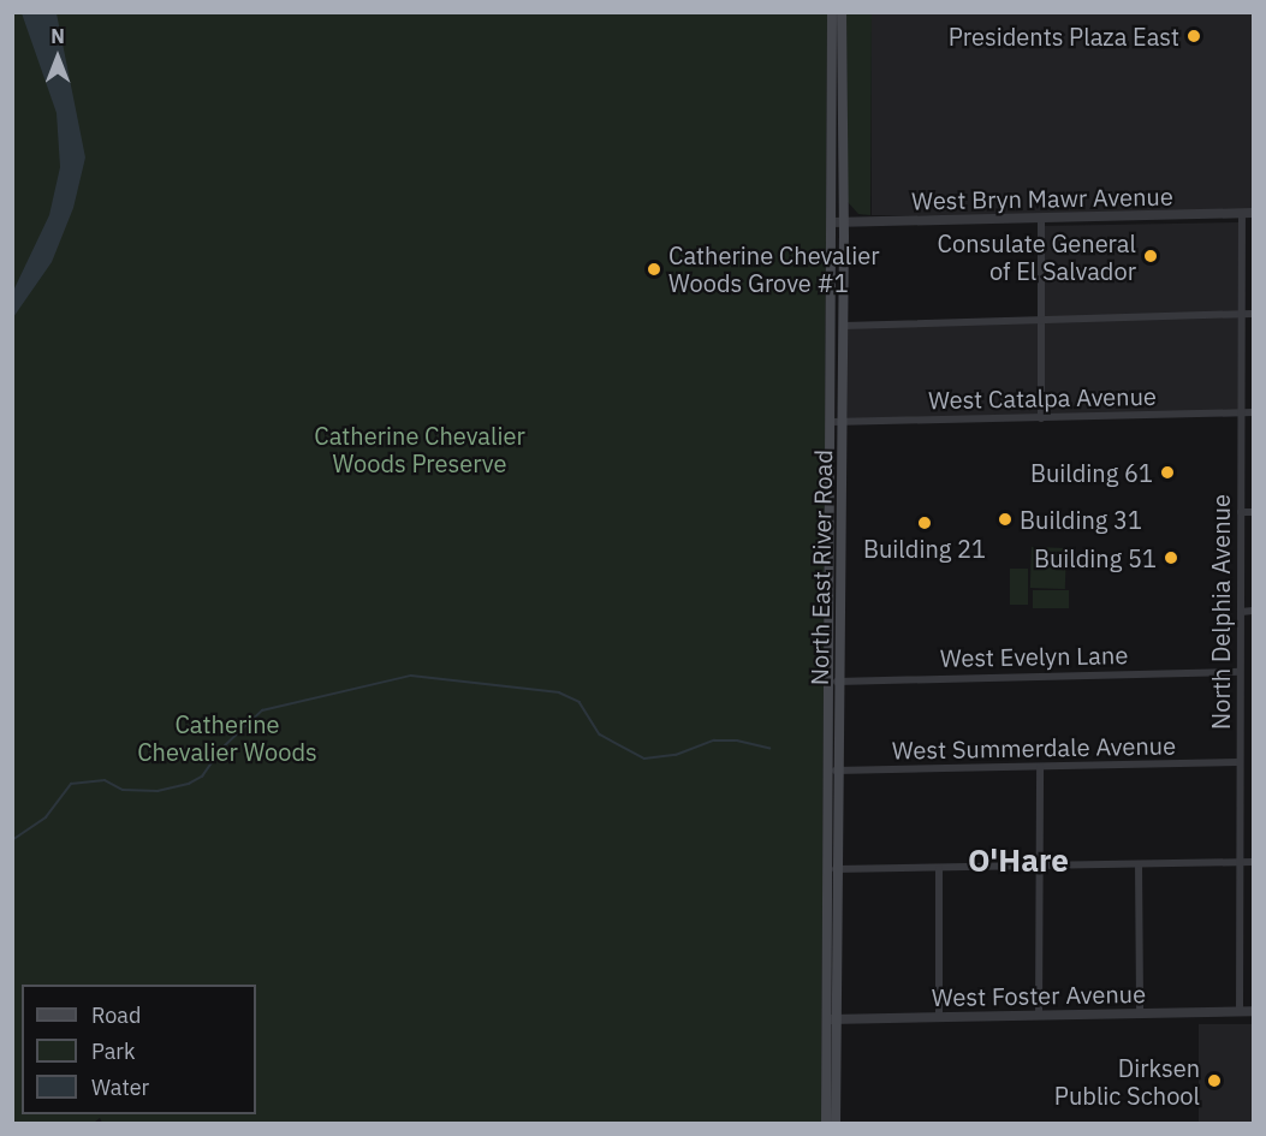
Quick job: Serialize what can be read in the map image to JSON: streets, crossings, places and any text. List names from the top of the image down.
{
  "streets": {
    "main road": ["North East River Road"],
    "street": [
      "West Bryn Mawr Avenue",
      "West Catalpa Avenue",
      "North Delphia Avenue",
      "West Evelyn Lane",
      "West Summerdale Avenue",
      "West Foster Avenue"
    ]
  },
  "crossings": [
    ["West Bryn Mawr Avenue", "North East River Road"],
    ["West Bryn Mawr Avenue", "North Delphia Avenue"],
    ["West Catalpa Avenue", "North East River Road"],
    ["West Catalpa Avenue", "North Delphia Avenue"],
    ["North East River Road", "West Evelyn Lane"],
    ["North East River Road", "West Summerdale Avenue"],
    ["North East River Road", "West Foster Avenue"],
    ["North Delphia Avenue", "West Evelyn Lane"],
    ["North Delphia Avenue", "West Summerdale Avenue"],
    ["North Delphia Avenue", "West Foster Avenue"]
  ],
  "districts": ["O'Hare"],
  "parks": ["Catherine Chevalier Woods Preserve", "Catherine Chevalier Woods"],
  "places": [
    "Presidents Plaza East",
    "Consulate General of El Salvador",
    "Catherine Chevalier Woods Grove #1",
    "Building 61",
    "Building 31",
    "Building 21",
    "Building 51",
    "Dirksen Public School"
  ],
  "legend": ["Road", "Park", "Water"],
  "north": "top"
}
